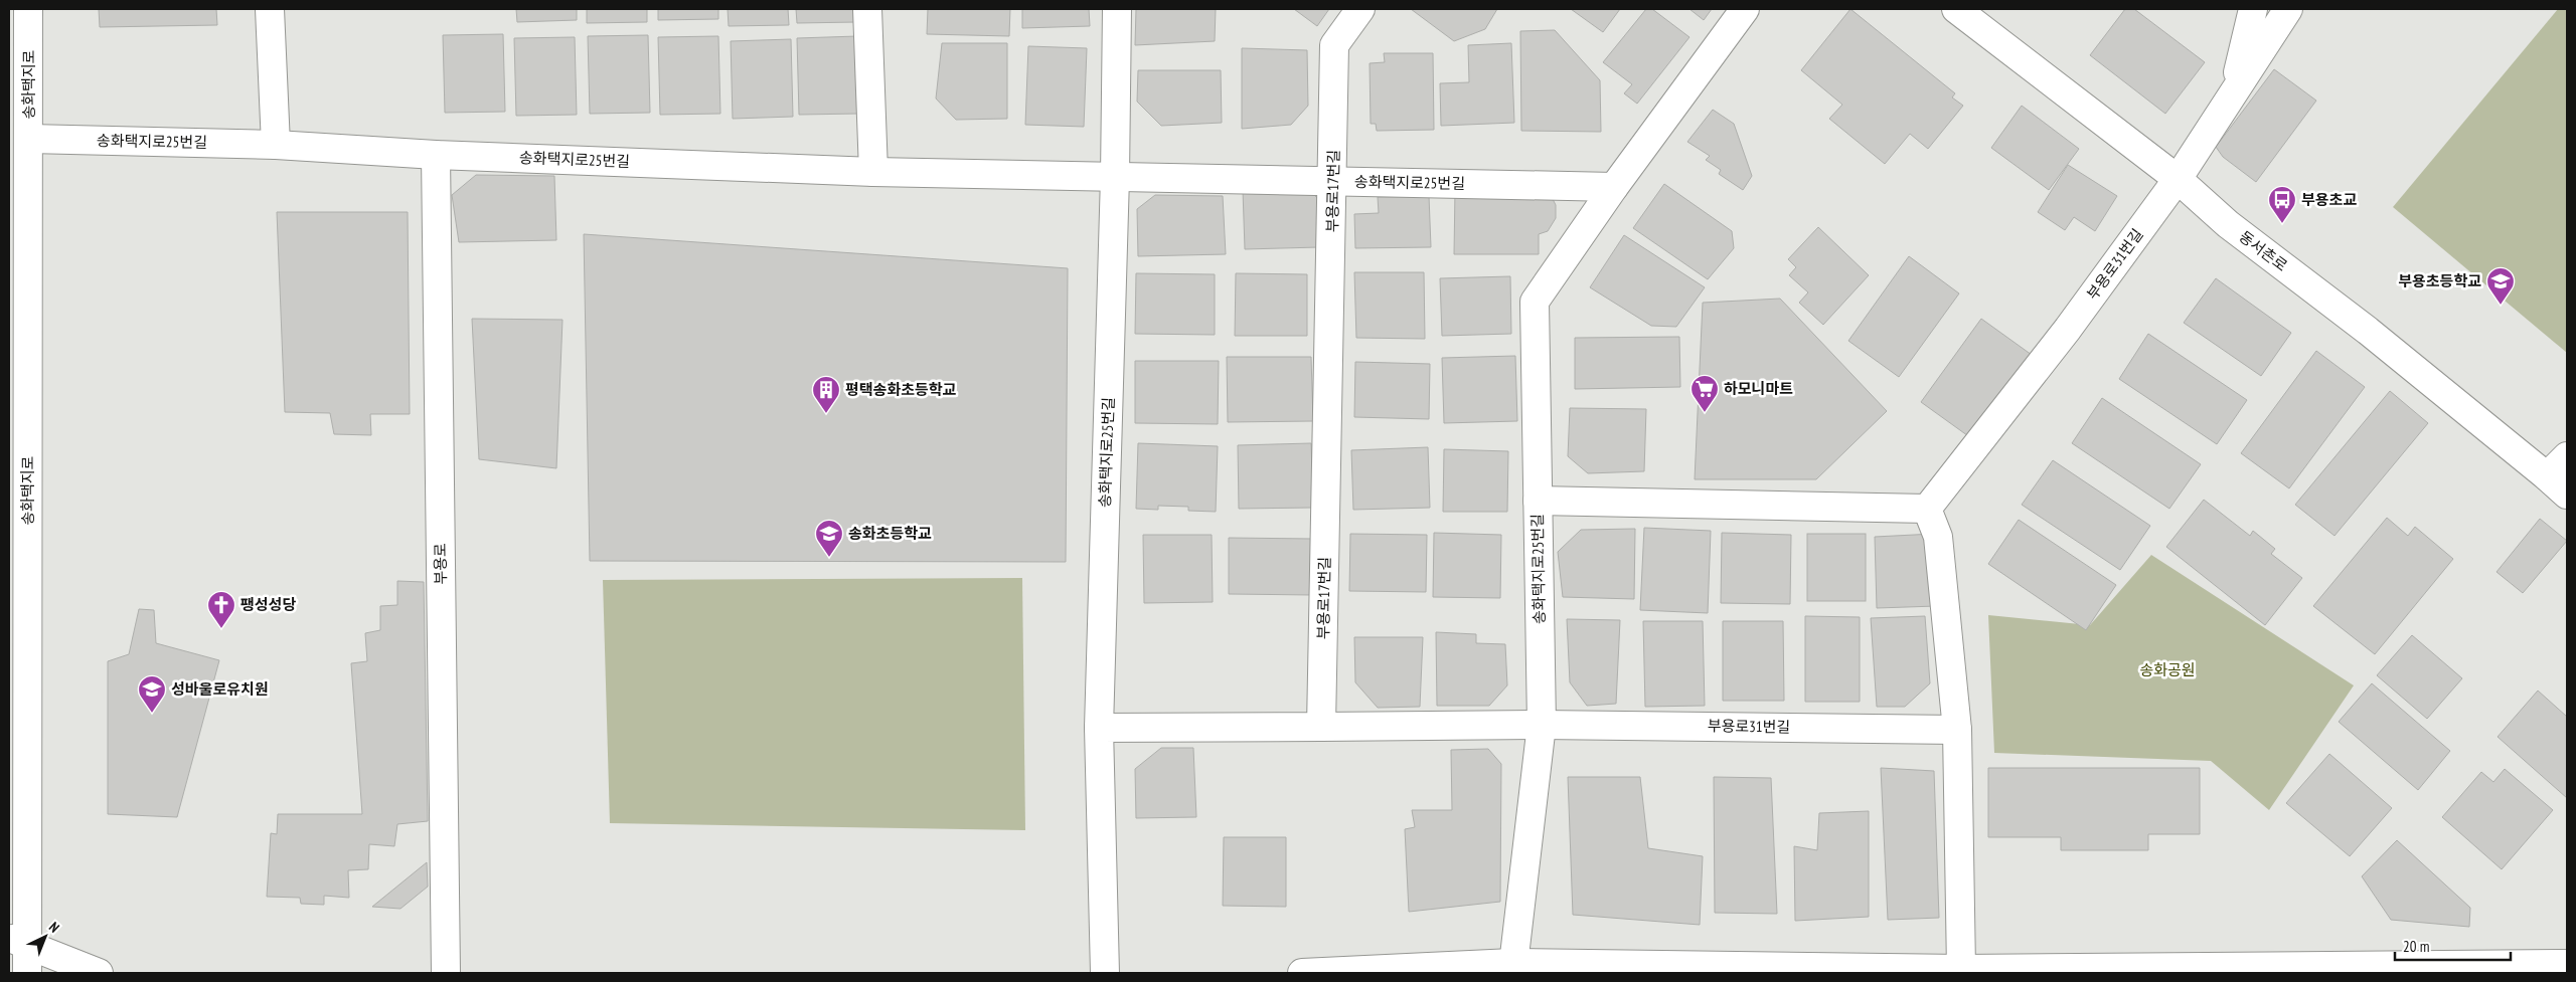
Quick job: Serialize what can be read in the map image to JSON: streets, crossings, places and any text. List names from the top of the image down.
{
  "streets": {
    "street": [
      "송화택지로",
      "송화택지로25번길",
      "부용로17번길",
      "동서촌로",
      "부용로31번길",
      "부용로"
    ]
  },
  "crossings": [
    ["송화택지로", "송화택지로25번길"],
    ["송화택지로25번길", "부용로17번길"],
    ["송화택지로25번길", "부용로31번길"],
    ["송화택지로25번길", "부용로"],
    ["부용로17번길", "부용로31번길"],
    ["동서촌로", "부용로31번길"]
  ],
  "parks": ["송화공원"],
  "places": {
    "bus stop": ["부용초교"],
    "school or university": ["부용초등학교", "송화초등학교", "성바울로유치원"],
    "supermarket": ["하모니마트"],
    "building": ["평택송화초등학교"],
    "church": ["팽성성당"]
  },
  "scale_bar": "20 m",
  "north": "top right"
}
